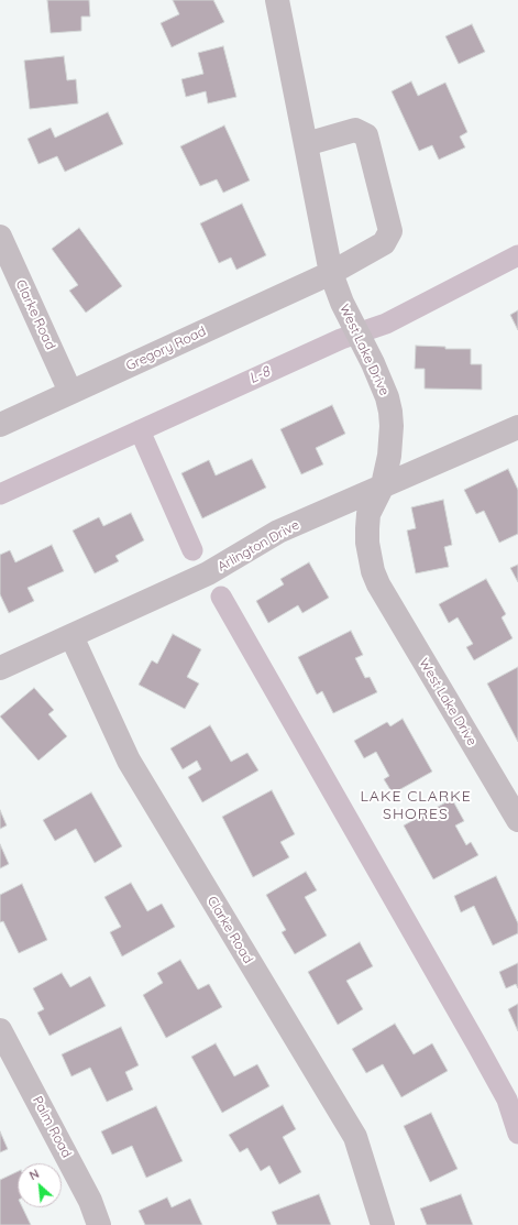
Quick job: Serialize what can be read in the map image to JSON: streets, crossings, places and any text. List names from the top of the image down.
{
  "streets": {
    "street": [
      "Clarke Road",
      "Gregory Road",
      "West Lake Drive",
      "Arlington Drive",
      "Palm Road"
    ]
  },
  "crossings": [
    ["Clarke Road", "Gregory Road"],
    ["Clarke Road", "Arlington Drive"],
    ["Gregory Road", "West Lake Drive"],
    ["West Lake Drive", "Arlington Drive"]
  ],
  "districts": ["LAKE CLARKE SHORES"],
  "water": ["L-8"],
  "north": "top left"
}
